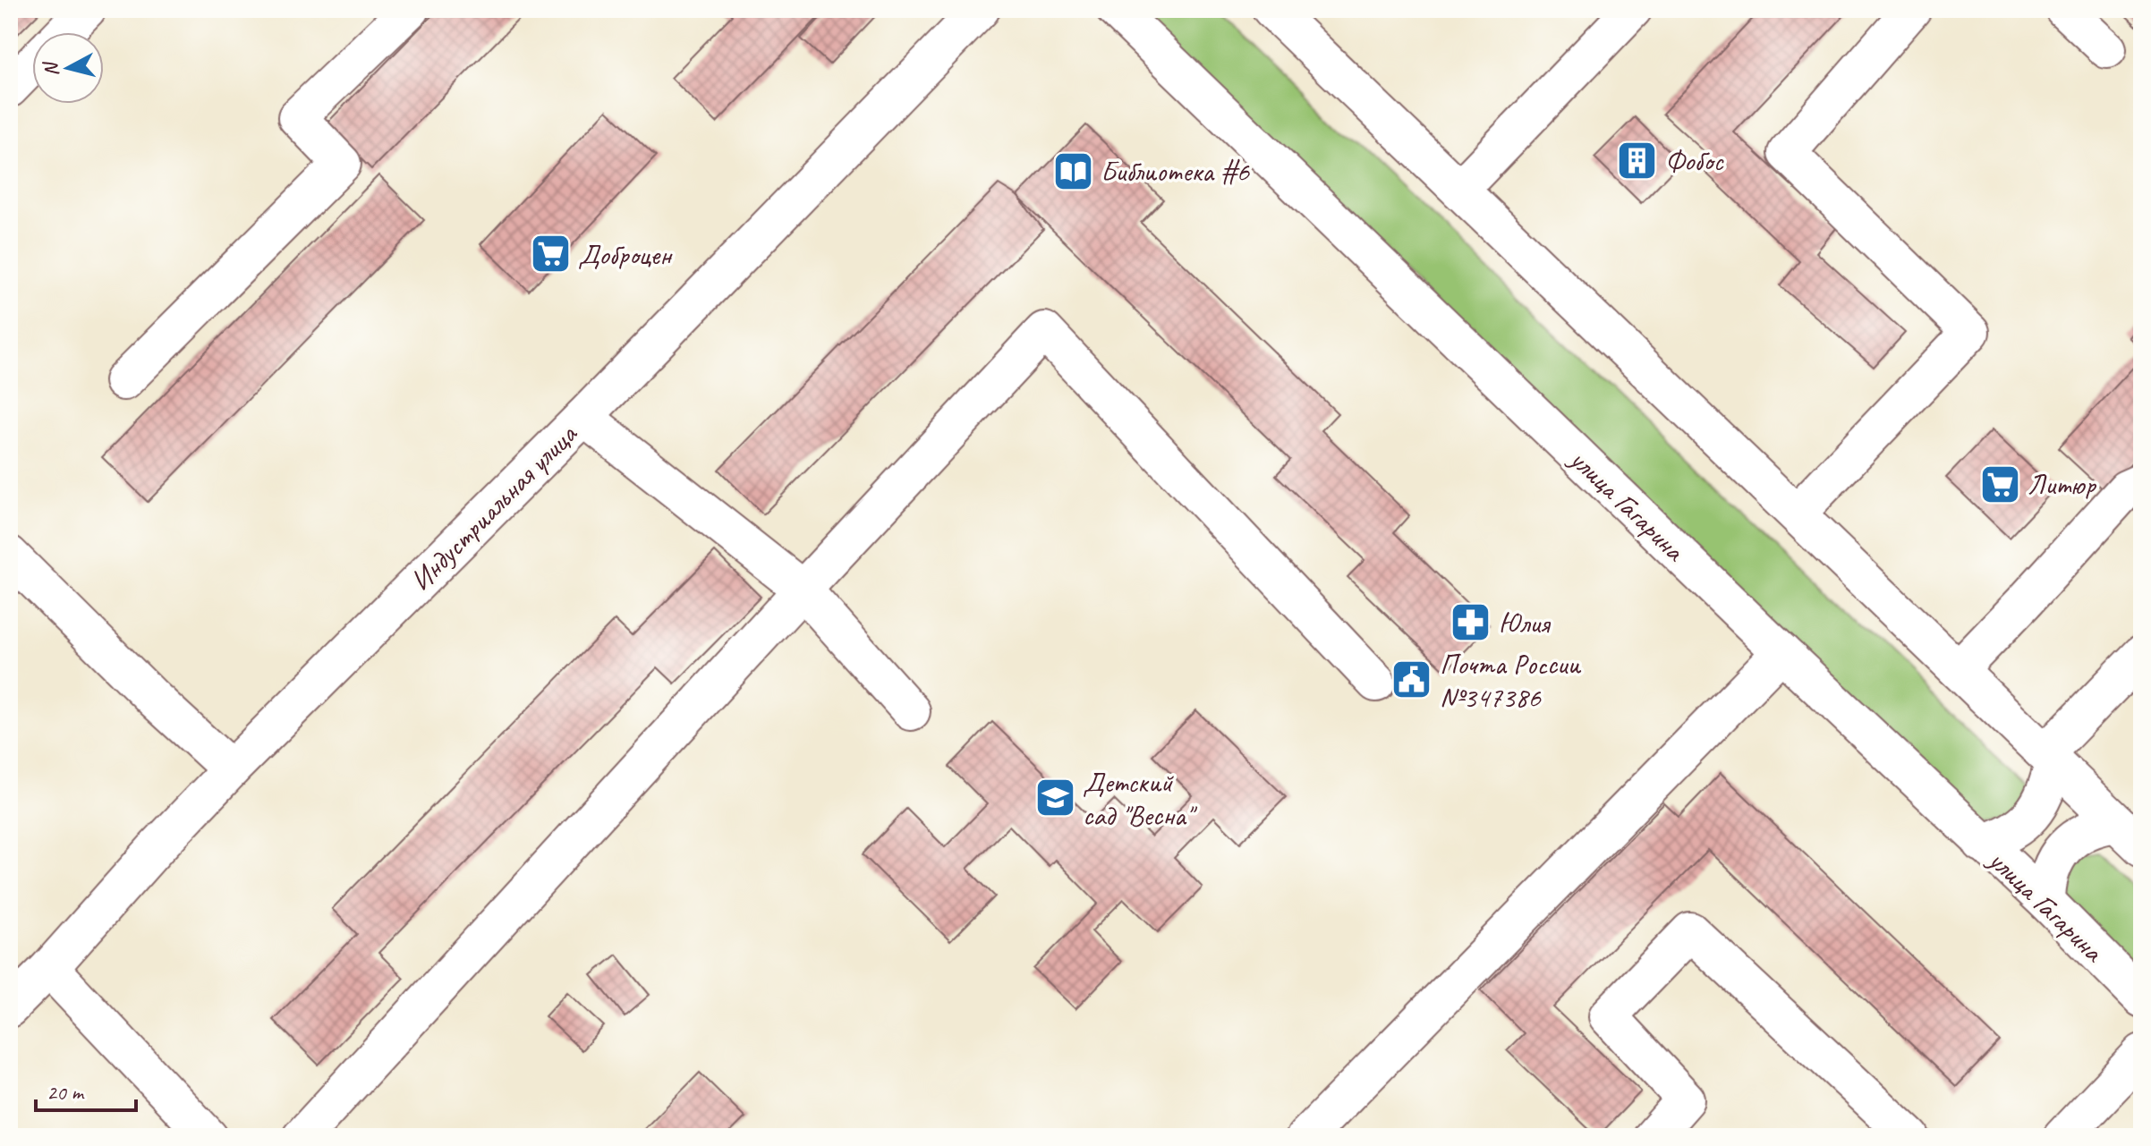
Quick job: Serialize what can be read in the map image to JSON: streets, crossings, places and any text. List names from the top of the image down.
{
  "streets": {
    "street": ["улица Гагарина", "Индустриальная улица"]
  },
  "places": {
    "building": ["Фобос"],
    "library": ["Библиотека #6"],
    "supermarket": ["Доброцен", "Литюр"],
    "pharmacy": ["Юлия"],
    "public building": ["Почта России №347386"],
    "school or university": ["Детский сад \"Весна\""]
  },
  "scale_bar": "20 m",
  "north": "left"
}
